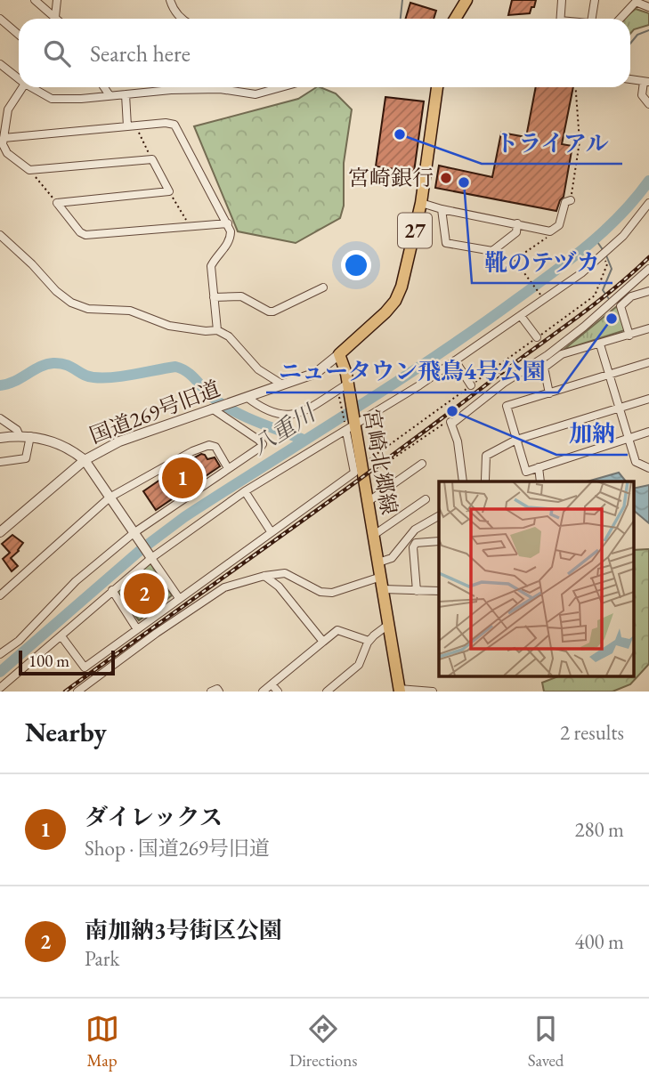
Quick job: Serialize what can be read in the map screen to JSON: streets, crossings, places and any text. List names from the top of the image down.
{
  "streets": {
    "main road": ["27", "宮崎北郷線"],
    "street": ["国道269号旧道"]
  },
  "crossings": [
    ["27", "国道269号旧道"],
    ["27", "宮崎北郷線"],
    ["国道269号旧道", "宮崎北郷線"]
  ],
  "water": ["八重川"],
  "places": [
    "トライアル",
    "宮崎銀行",
    "靴のテヅカ",
    "ニュータウン飛鳥4号公園",
    "加納"
  ],
  "scale_bar": "100 m",
  "page": {
    "search": "Search here",
    "pins": ["1", "2"],
    "scale": "100 m",
    "heading": ["Nearby", "2 results"],
    "list": [
      {
        "mark": "1",
        "name": "ダイレックス",
        "note": "Shop · 国道269号旧道",
        "value": "280 m"
      },
      {
        "mark": "2",
        "name": "南加納3号街区公園",
        "note": "Park",
        "value": "400 m"
      }
    ],
    "nav": ["Map", "Directions", "Saved"]
  }
}
